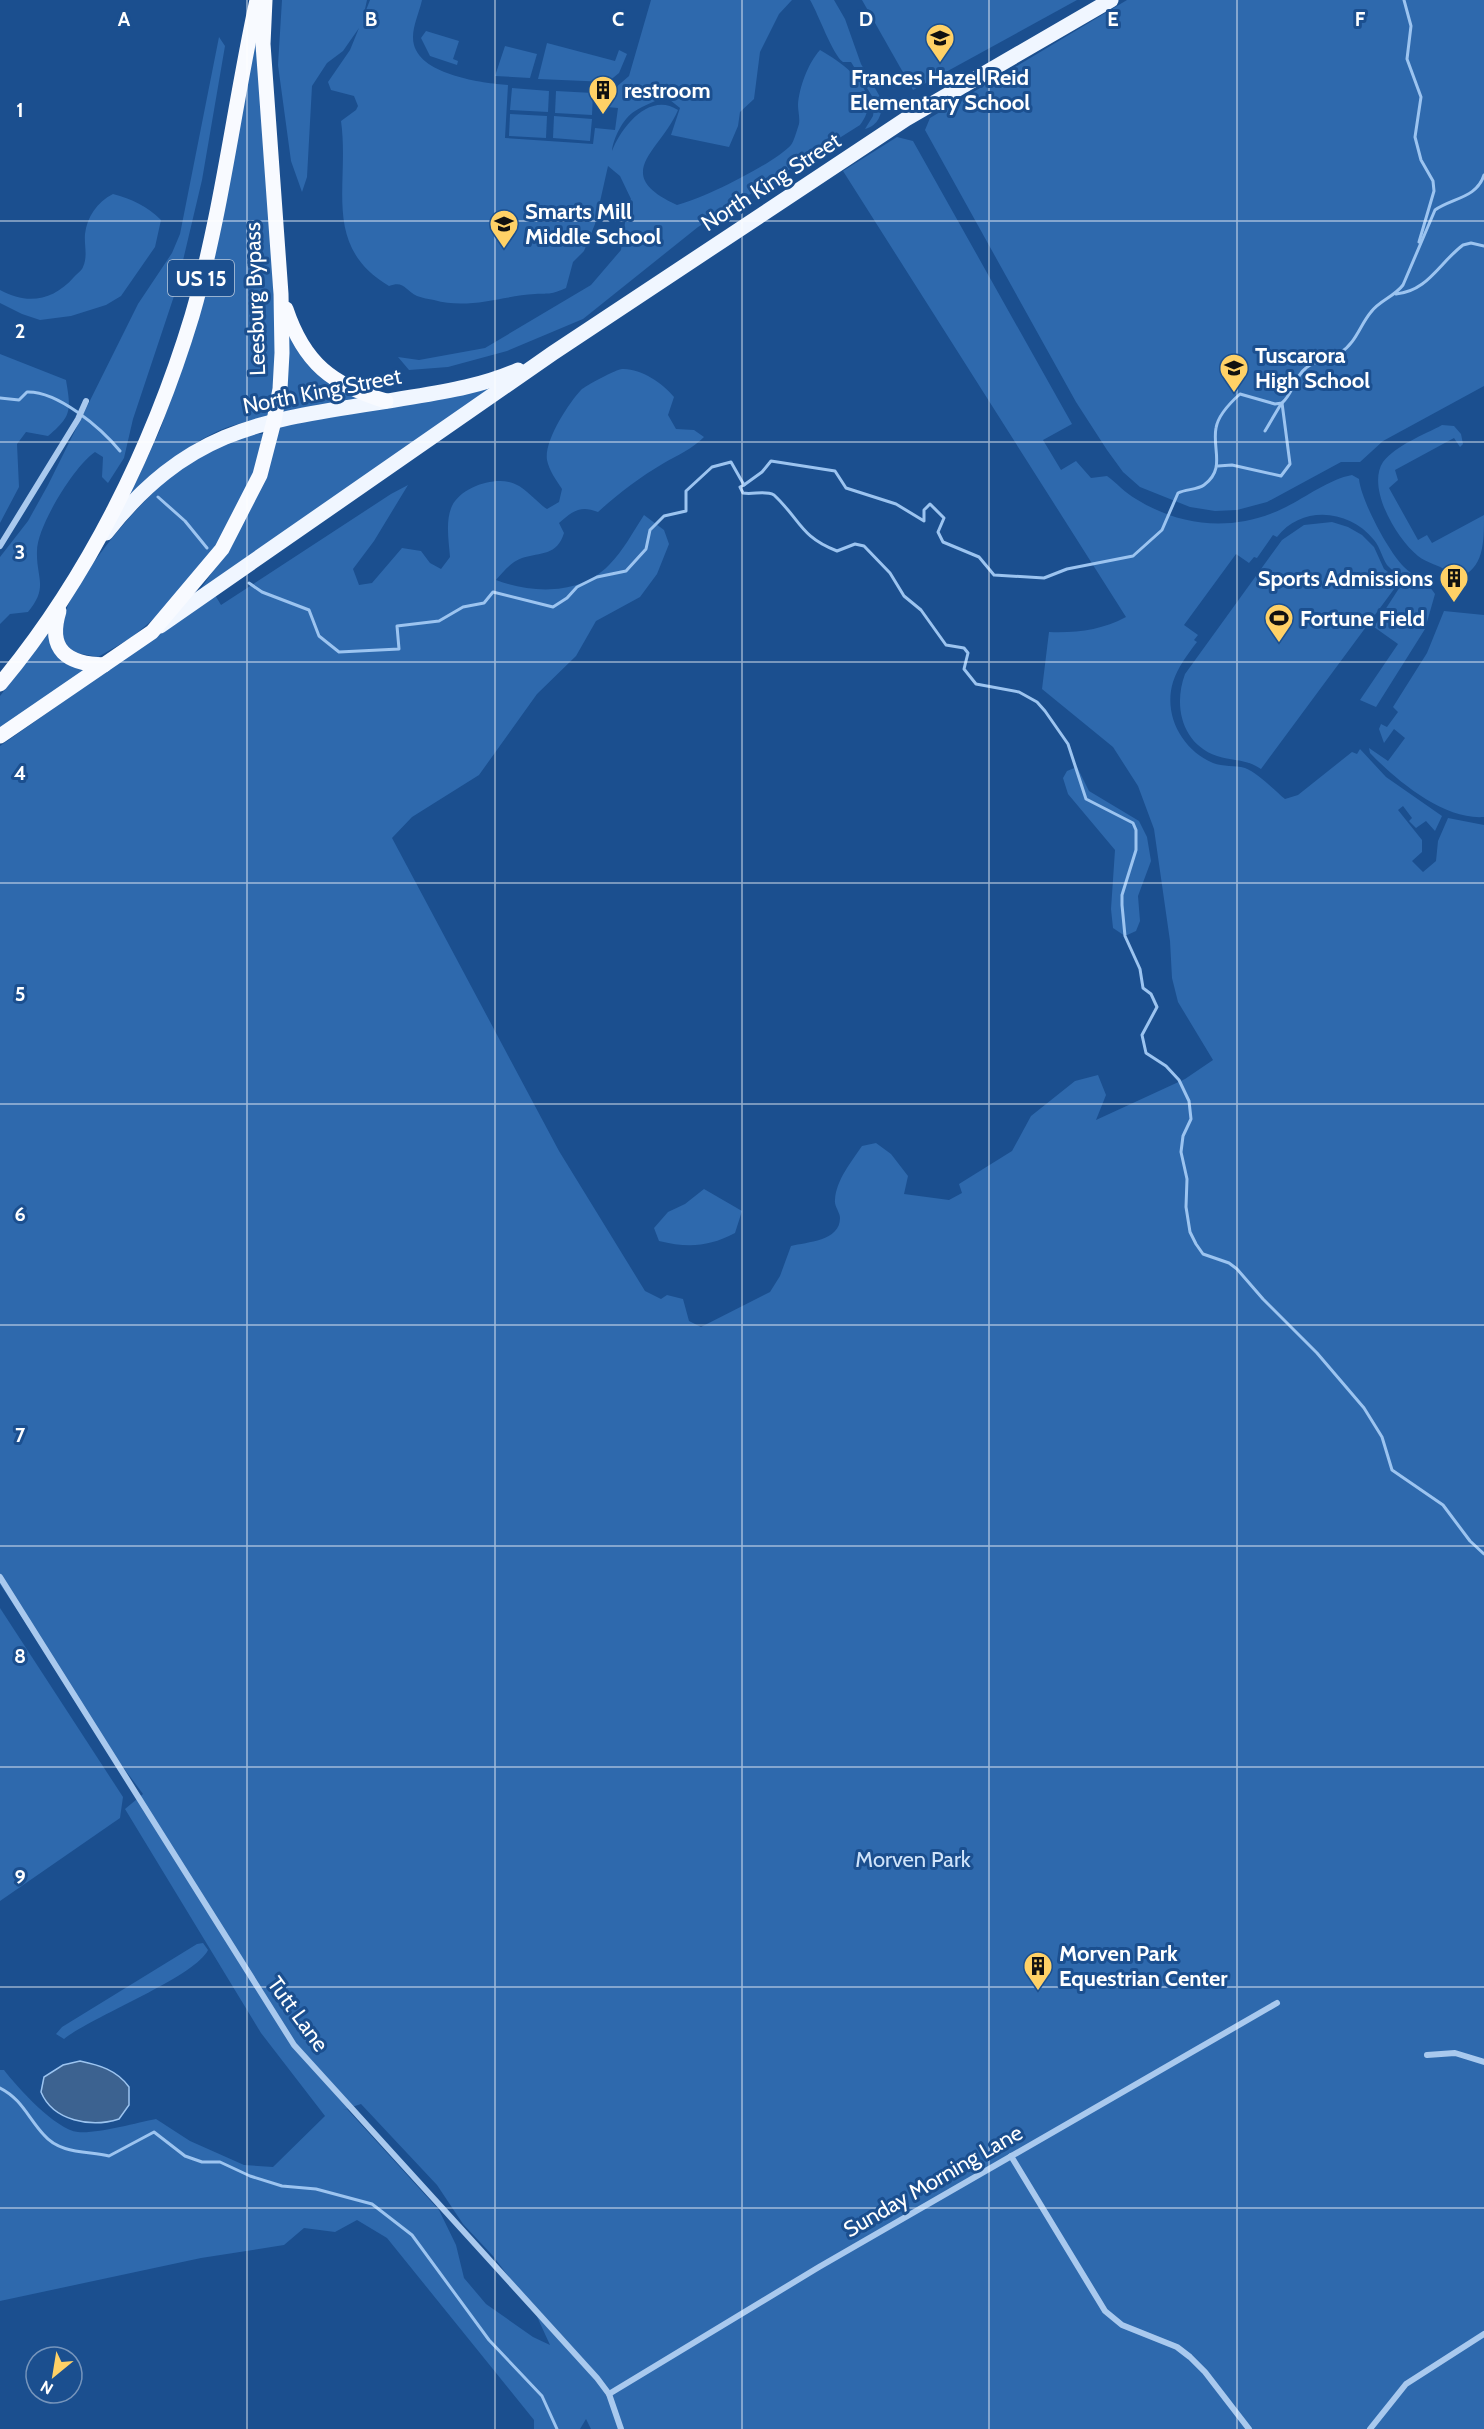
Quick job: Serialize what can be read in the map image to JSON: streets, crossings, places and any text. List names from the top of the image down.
{
  "streets": {
    "highway": ["US 15", "Leesburg Bypass"],
    "main road": ["North King Street"],
    "street": ["Tutt Lane", "Sunday Morning Lane"]
  },
  "crossings": [
    ["North King Street", "US 15"],
    ["North King Street", "Leesburg Bypass"],
    ["US 15", "Leesburg Bypass"],
    ["Tutt Lane", "Sunday Morning Lane"]
  ],
  "parks": ["Morven Park"],
  "places": {
    "school or university": ["Frances Hazel Reid Elementary School", "Smarts Mill Middle School", "Tuscarora High School"],
    "building": ["restroom", "Sports Admissions", "Morven Park Equestrian Center"],
    "sports": ["Fortune Field"]
  },
  "north": "bottom left",
  "grid": {
    "columns": [
      "A",
      "B",
      "C",
      "D",
      "E",
      "F"
    ],
    "rows": [
      "1",
      "2",
      "3",
      "4",
      "5",
      "6",
      "7",
      "8",
      "9"
    ]
  }
}
